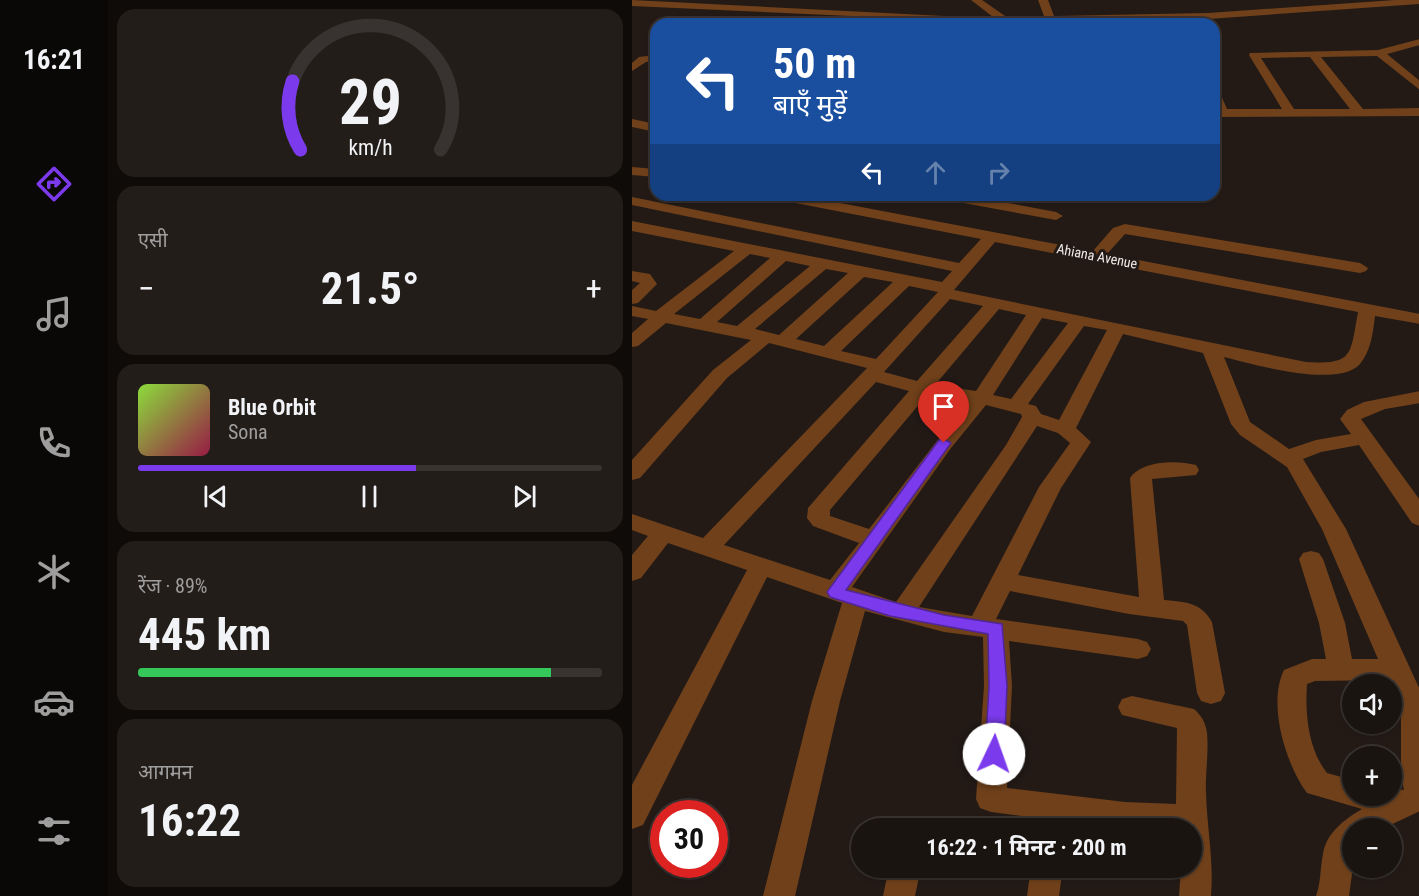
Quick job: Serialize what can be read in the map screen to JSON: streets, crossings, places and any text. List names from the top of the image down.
{
  "streets": {
    "street": ["Ahiana Avenue"]
  },
  "page": {
    "tabs": "16:21",
    "turn": ["50 m", "बाएँ मुड़ें"],
    "tile": [
      "एसी",
      ["रेंज · 89%", "445 km"],
      ["आगमन", "16:22"]
    ],
    "heat": ["−", "21.5°", "+"],
    "song": ["Blue Orbit", "Sona"],
    "map_buttons": ["+", "−"],
    "limit": "30",
    "trip": "16:22 · 1 मिनट · 200 m",
    "gauge": ["29", "km/h"]
  }
}
